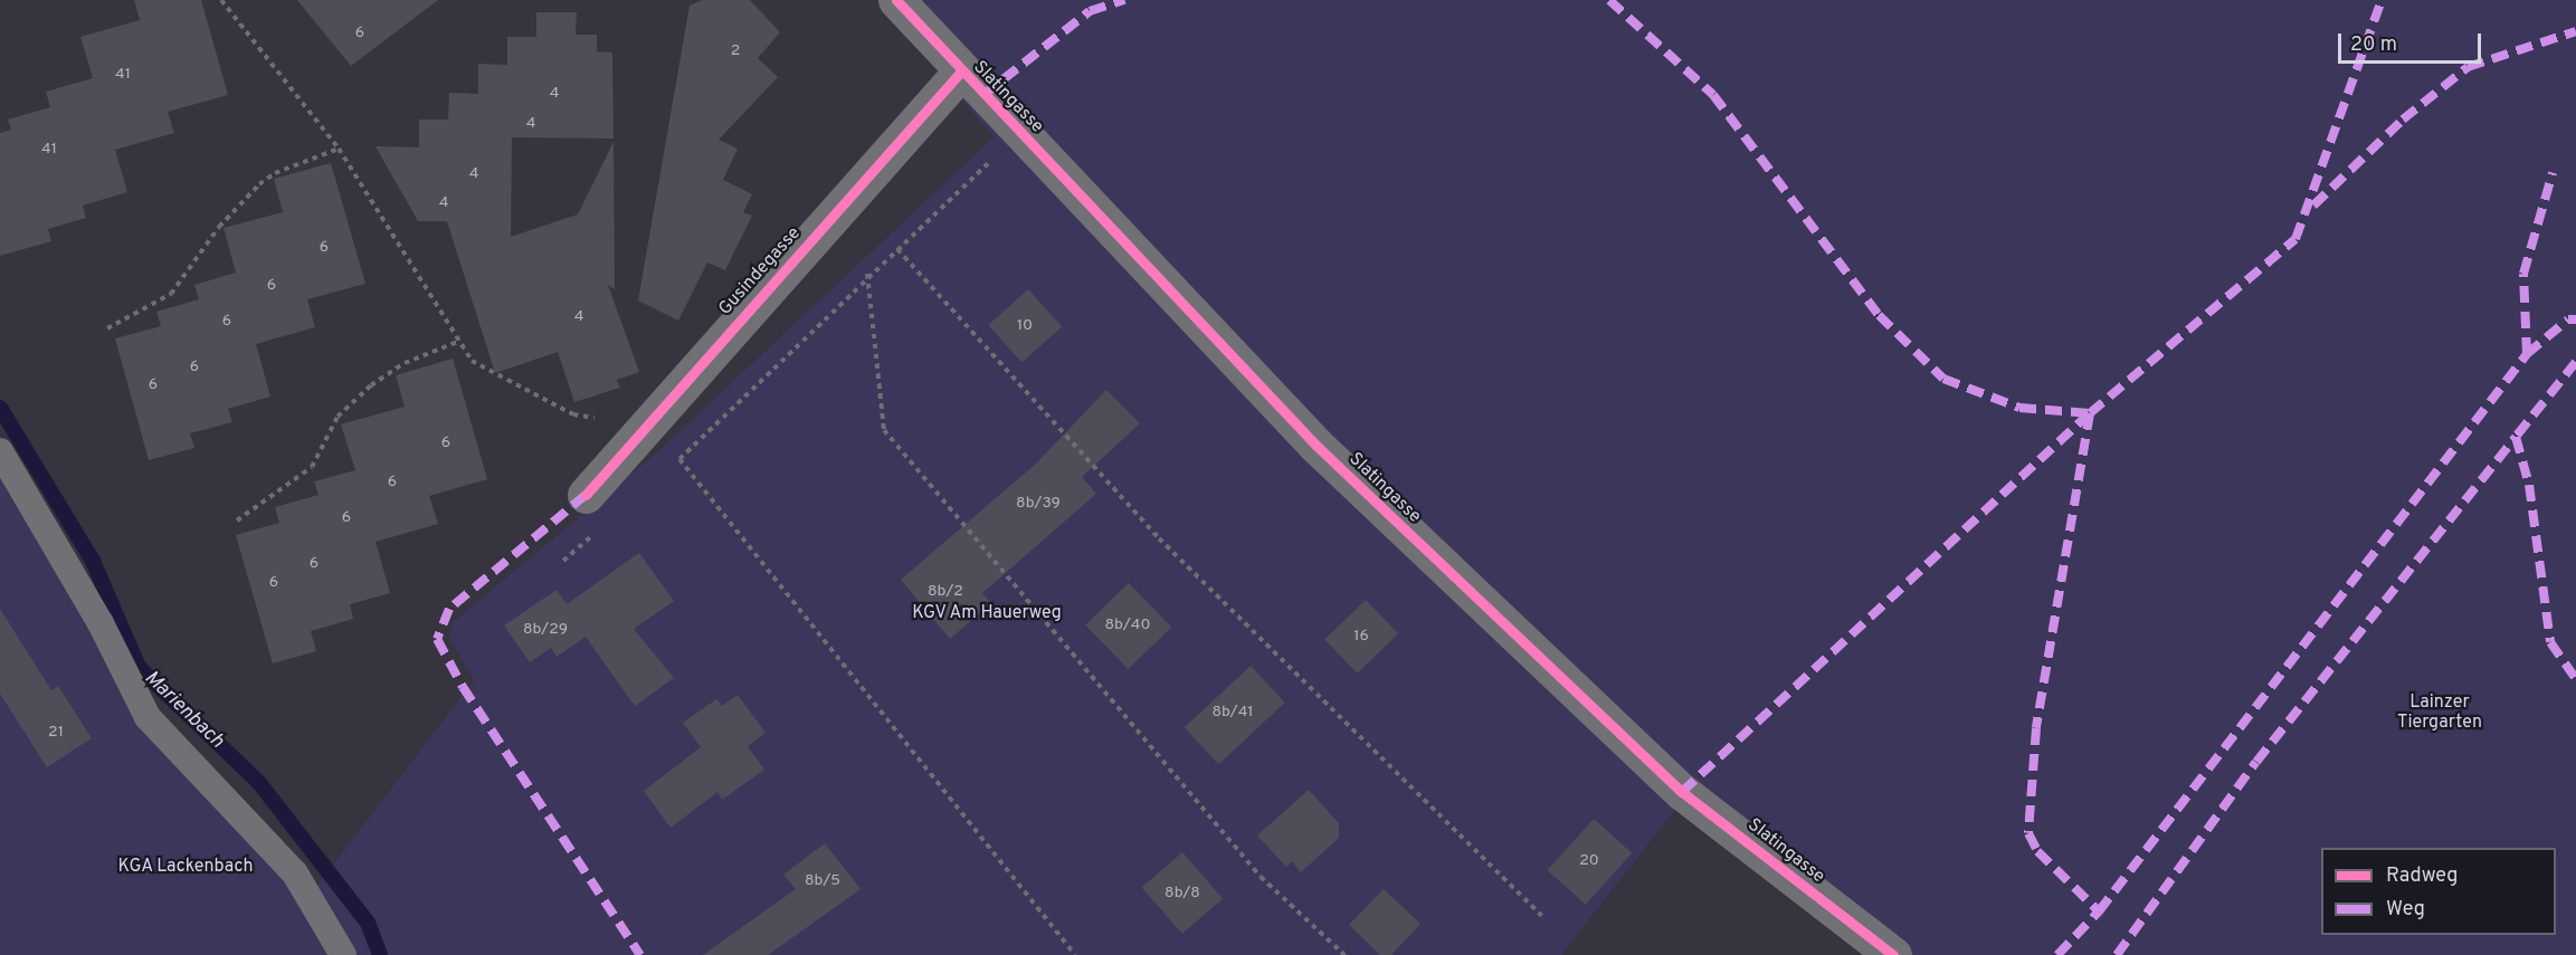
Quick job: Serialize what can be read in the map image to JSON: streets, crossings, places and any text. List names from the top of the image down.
{
  "streets": {
    "street": ["Slatingasse", "Gusindegasse"]
  },
  "crossings": [
    ["Slatingasse", "Gusindegasse"]
  ],
  "water": ["Marienbach"],
  "parks": ["KGV Am Hauerweg", "Lainzer Tiergarten", "KGA Lackenbach"],
  "house_numbers": [
    "6",
    "2",
    "41",
    "4",
    "4",
    "41",
    "4",
    "4",
    "6",
    "6",
    "4",
    "6",
    "10",
    "6",
    "6",
    "6",
    "6",
    "8b/39",
    "6",
    "6",
    "6",
    "8b/2",
    "8b/40",
    "8b/29",
    "16",
    "8b/41",
    "21",
    "20",
    "8b/5",
    "8b/8"
  ],
  "legend": ["Radweg", "Weg"],
  "scale_bar": "20 m"
}
